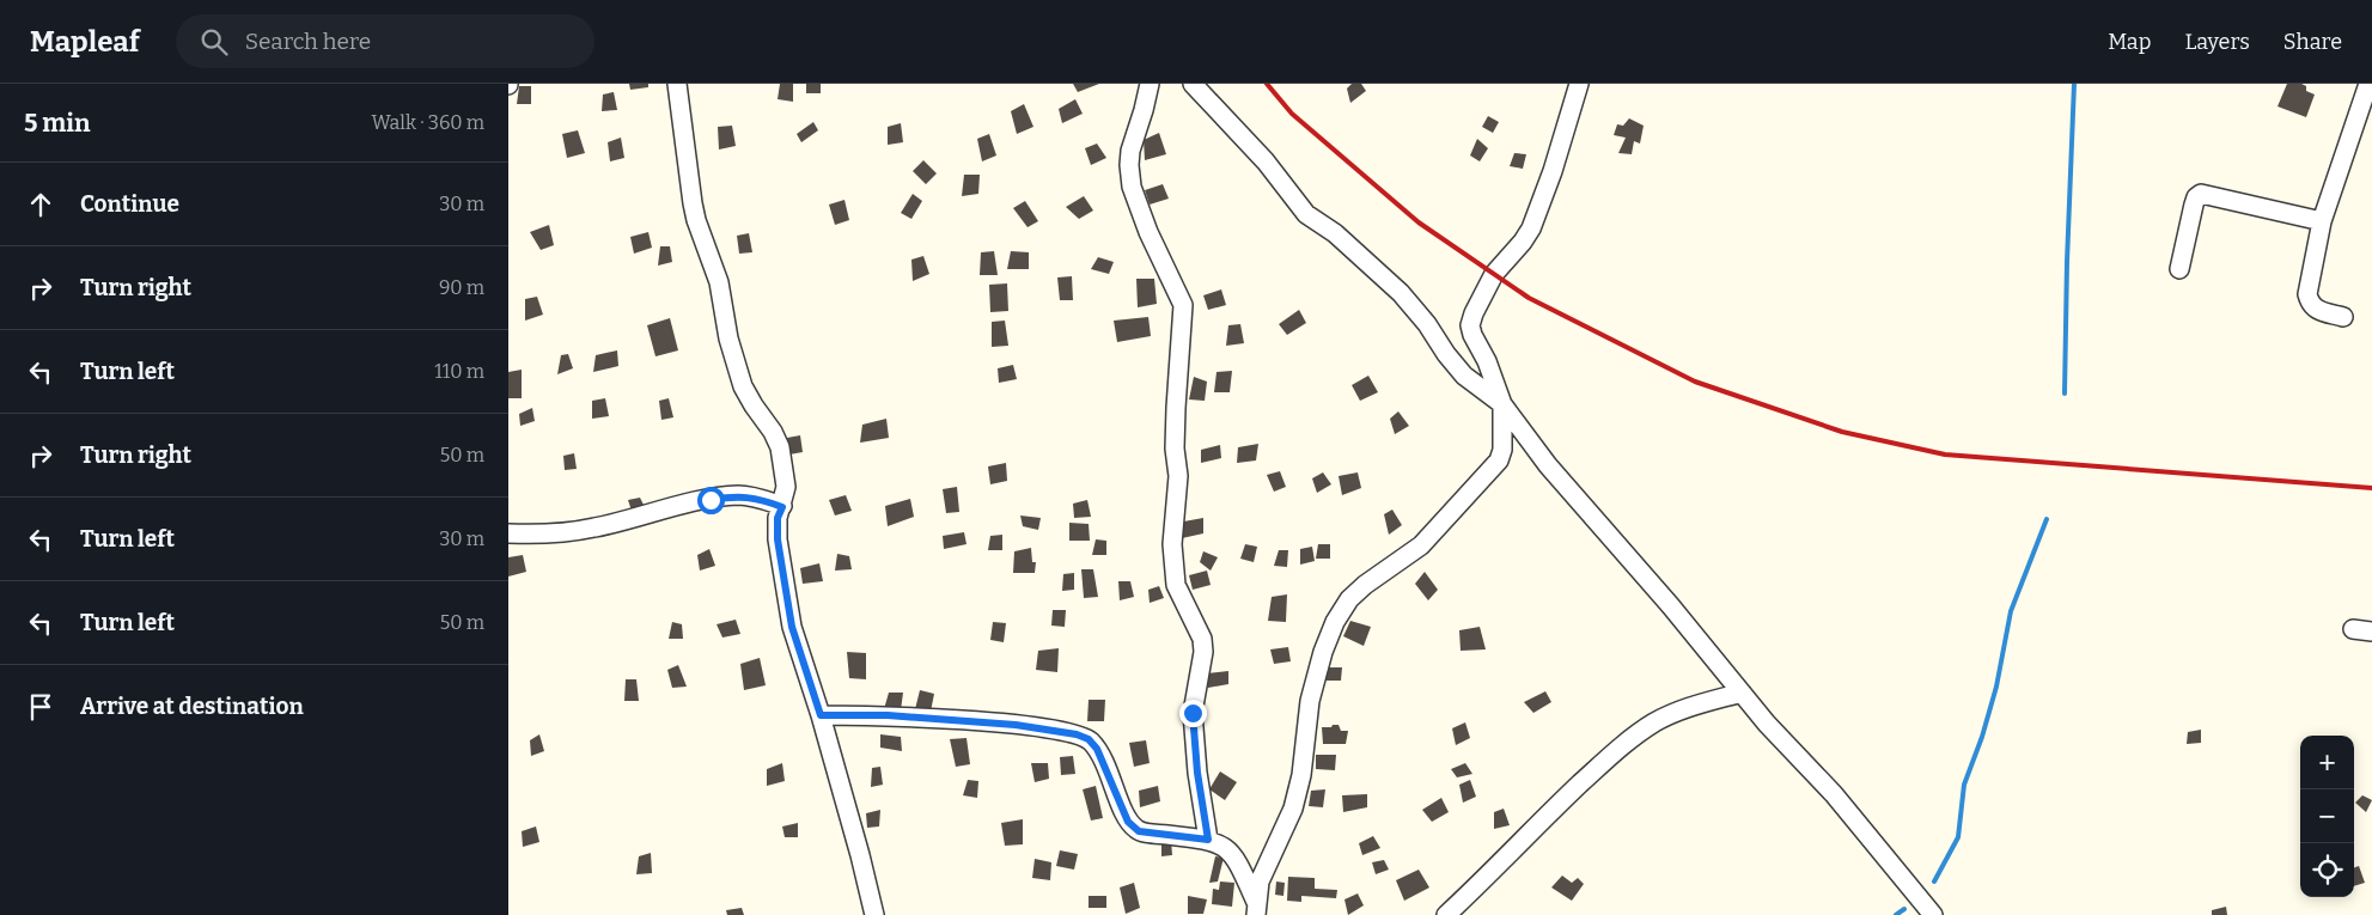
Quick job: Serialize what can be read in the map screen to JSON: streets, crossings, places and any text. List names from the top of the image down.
{
  "page": {
    "header": "Mapleaf",
    "search": "Search here",
    "nav": ["Map", "Layers", "Share"],
    "heading": ["5 min", "Walk · 360 m"],
    "list": [
      ["Continue", "30 m"],
      ["Turn right", "90 m"],
      ["Turn left", "110 m"],
      ["Turn right", "50 m"],
      ["Turn left", "30 m"],
      ["Turn left", "50 m"],
      "Arrive at destination"
    ],
    "map_buttons": ["+", "−"]
  }
}
